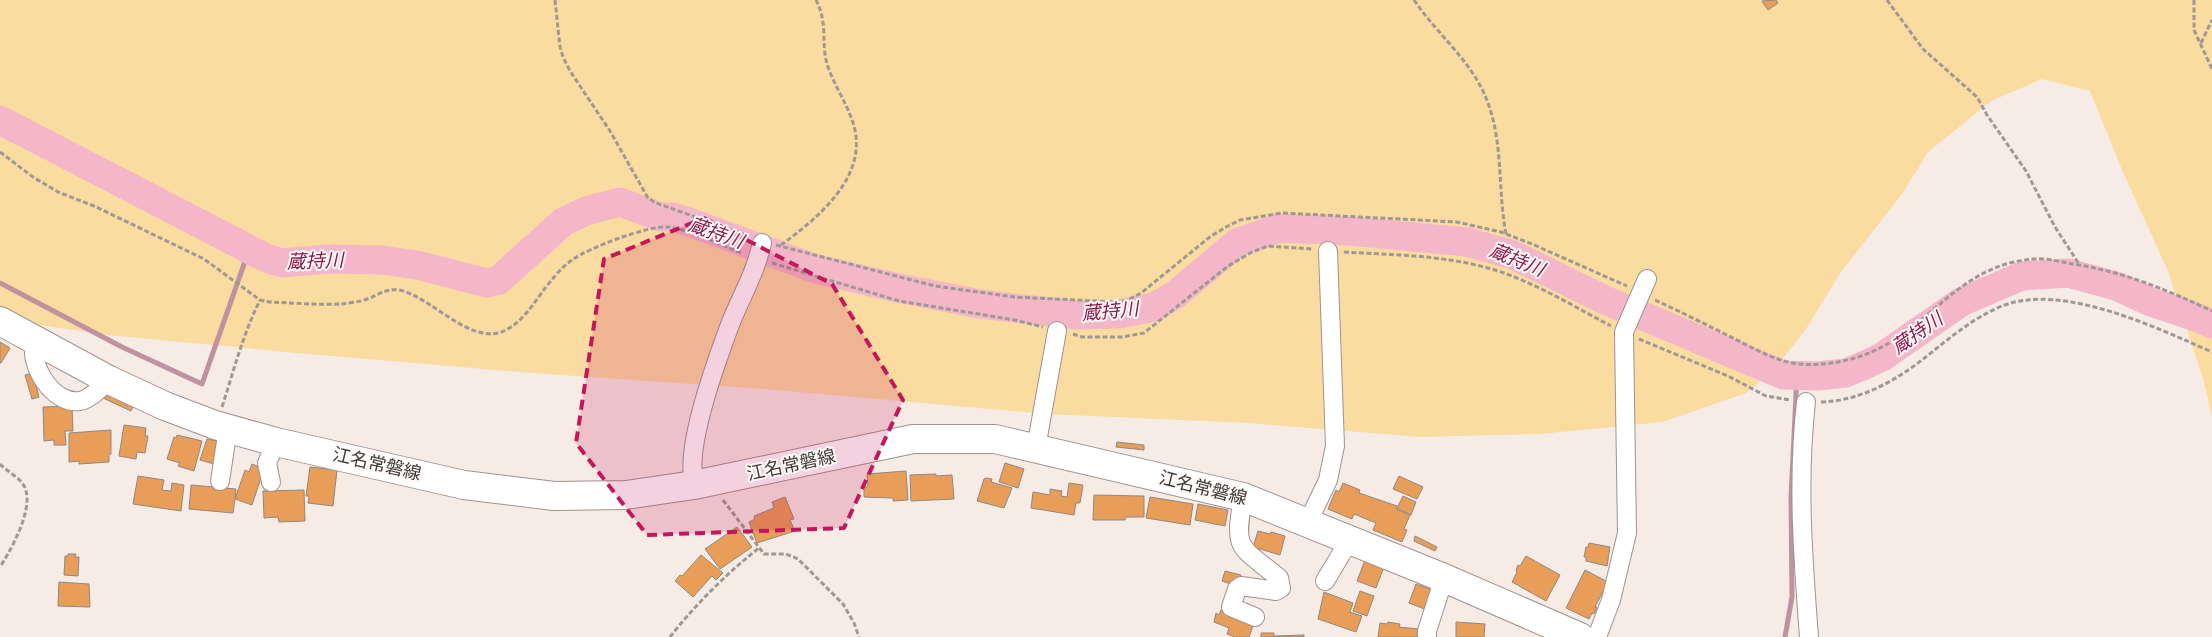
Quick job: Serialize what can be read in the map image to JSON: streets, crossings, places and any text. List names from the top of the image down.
{
  "streets": {
    "main road": ["江名常磐線"]
  },
  "water": ["蔵持川"]
}
